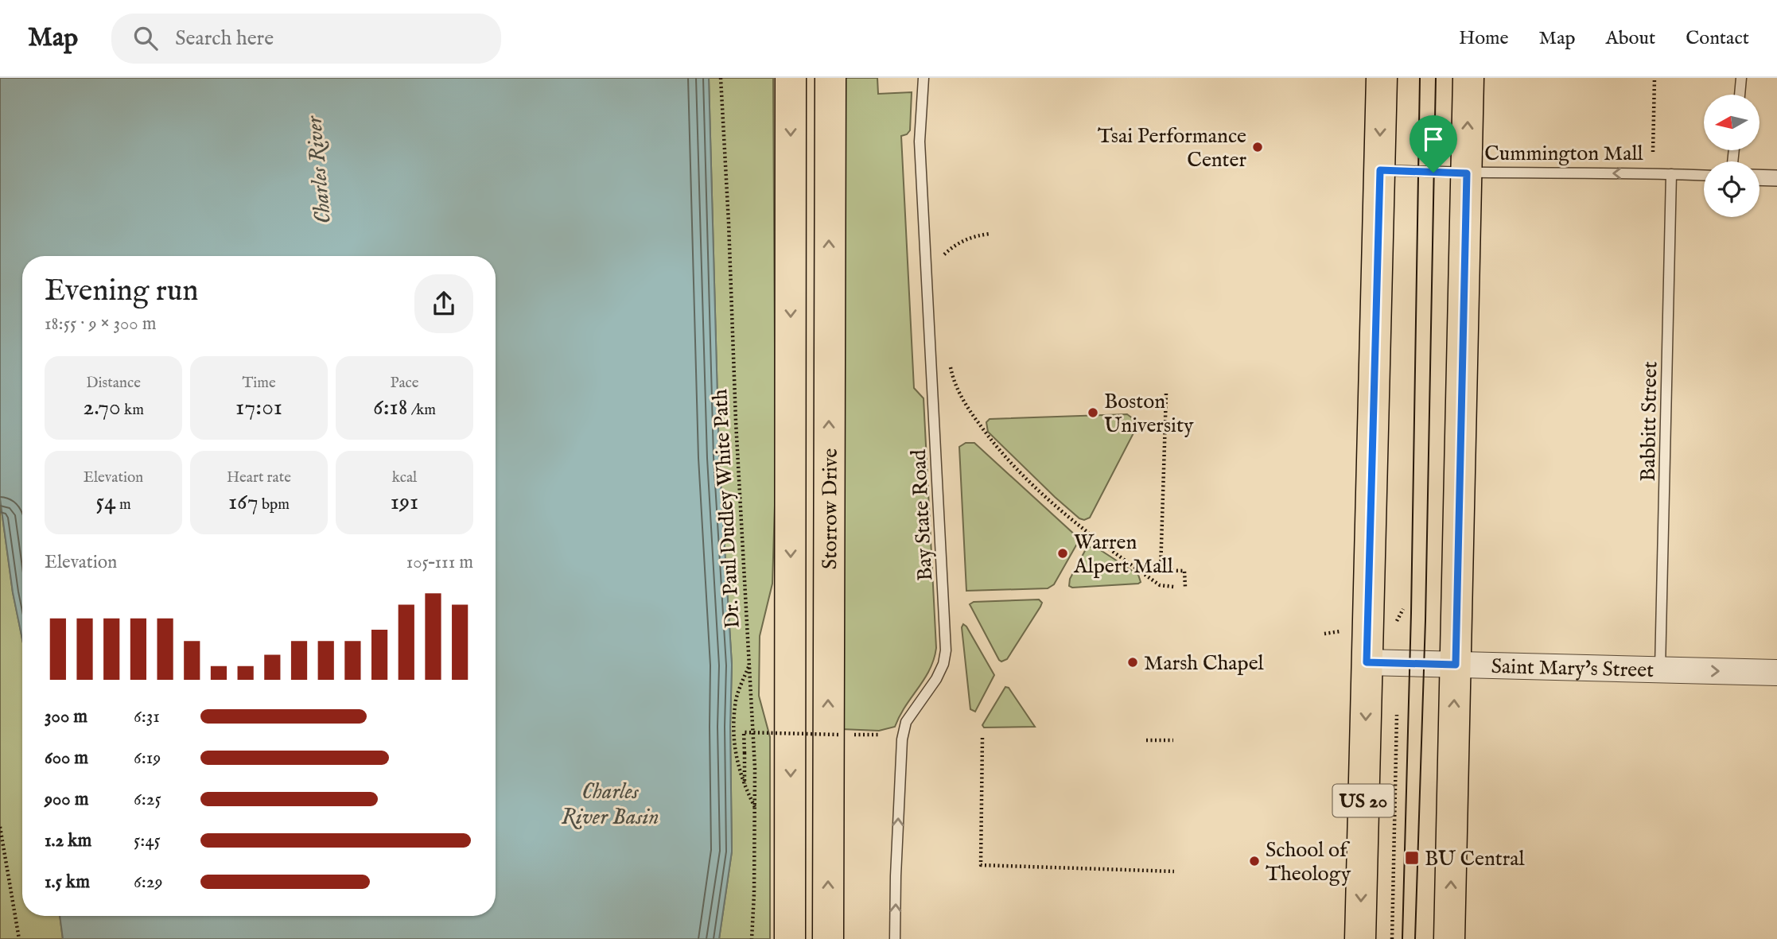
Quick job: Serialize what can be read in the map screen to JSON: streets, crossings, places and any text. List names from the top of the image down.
{
  "streets": {
    "main road": ["Storrow Drive", "US 20"],
    "street": ["Saint Mary's Street"],
    "lane": ["Cummington Mall", "Babbitt Street", "Bay State Road"],
    "path": ["Dr. Paul Dudley White Path"]
  },
  "crossings": [
    ["Cummington Mall", "Babbitt Street"],
    ["Cummington Mall", "US 20"],
    ["Babbitt Street", "Saint Mary's Street"],
    ["Saint Mary's Street", "US 20"]
  ],
  "one_way": ["Cummington Mall", "Bay State Road"],
  "water": ["Charles River", "Charles River Basin"],
  "places": {
    "other": [
      "Tsai Performance Center",
      "Boston University",
      "Warren Alpert Mall",
      "Marsh Chapel",
      "School of Theology"
    ],
    "transit": ["BU Central"]
  },
  "north": "left",
  "page": {
    "header": "Map",
    "search": "Search here",
    "nav": [
      "Home",
      "Map",
      "About",
      "Contact"
    ],
    "heading": ["Evening run", "18:55 · 9 × 300 m"],
    "stats": [
      ["Distance", "2.70 km"],
      ["Time", "17:01"],
      ["Pace", "6:18 /km"],
      ["Elevation", "54 m"],
      ["Heart rate", "167 bpm"],
      ["kcal", "191"]
    ],
    "chart": ["Elevation", "105–111 m"],
    "list": [
      {
        "name": "300 m",
        "note": "6:31"
      },
      {
        "name": "600 m",
        "note": "6:19"
      },
      {
        "name": "900 m",
        "note": "6:25"
      },
      {
        "name": "1.2 km",
        "note": "5:45"
      },
      {
        "name": "1.5 km",
        "note": "6:29"
      }
    ]
  }
}
